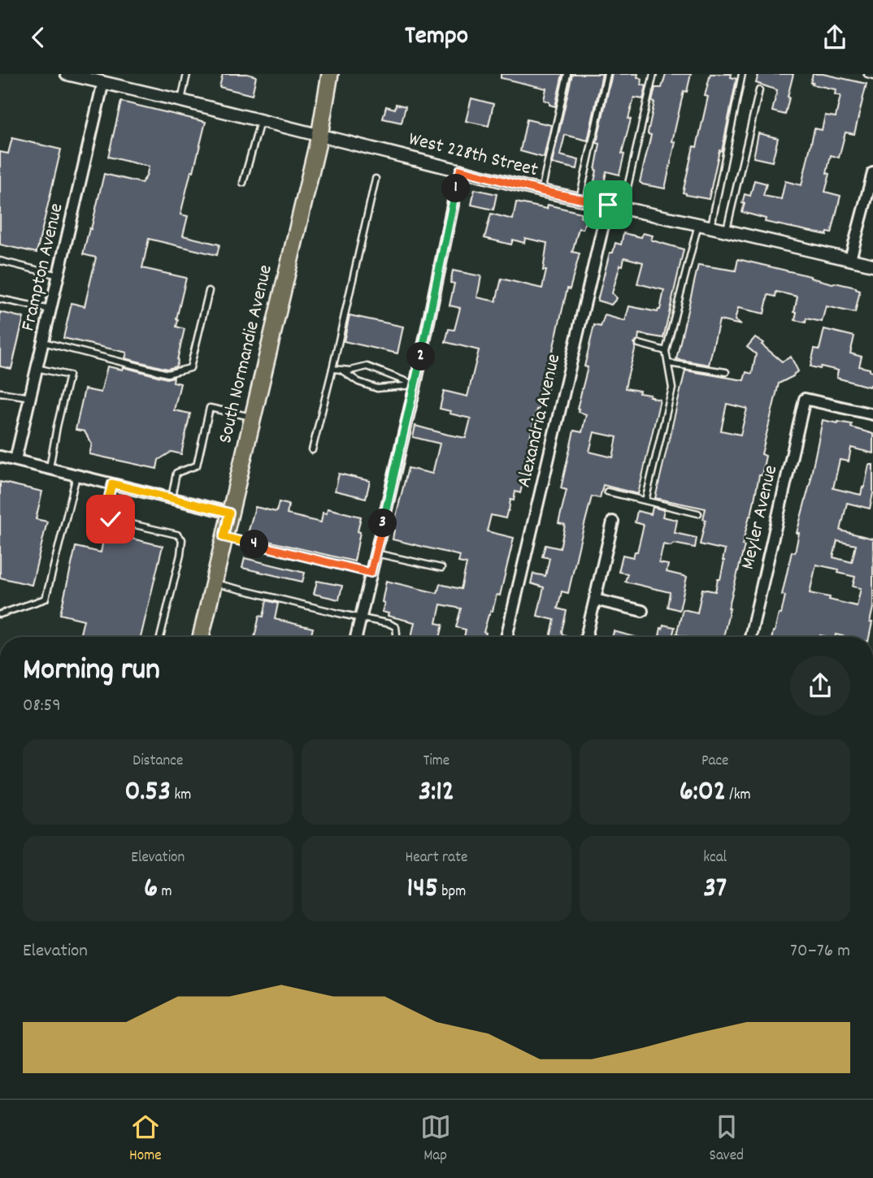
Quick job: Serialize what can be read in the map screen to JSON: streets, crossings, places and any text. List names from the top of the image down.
{
  "streets": {
    "main road": ["South Normandie Avenue"],
    "street": [
      "West 228th Street",
      "Frampton Avenue",
      "Alexandria Avenue",
      "Meyler Avenue"
    ]
  },
  "crossings": [
    ["West 228th Street", "Frampton Avenue"],
    ["West 228th Street", "South Normandie Avenue"],
    ["West 228th Street", "Alexandria Avenue"]
  ],
  "page": {
    "header": "Tempo",
    "pins": [
      "1",
      "2",
      "3",
      "4"
    ],
    "heading": ["Morning run", "08:59"],
    "stats": [
      ["Distance", "0.53 km"],
      ["Time", "3:12"],
      ["Pace", "6:02 /km"],
      ["Elevation", "6 m"],
      ["Heart rate", "145 bpm"],
      ["kcal", "37"]
    ],
    "chart": ["Elevation", "70–76 m"],
    "tabs": ["Home", "Map", "Saved"]
  }
}
